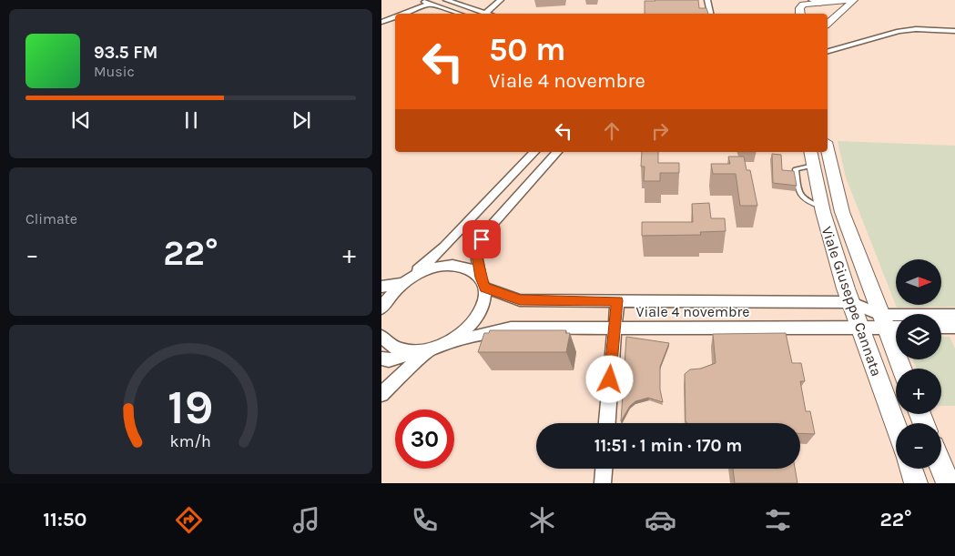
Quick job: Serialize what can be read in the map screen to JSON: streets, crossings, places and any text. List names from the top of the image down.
{
  "streets": {
    "street": ["Viale Giuseppe Cannata", "Viale 4 novembre"]
  },
  "crossings": [
    ["Viale Giuseppe Cannata", "Viale 4 novembre"]
  ],
  "north": "right",
  "page": {
    "turn": ["50 m", "Viale 4 novembre"],
    "song": ["93.5 FM", "Music"],
    "tile": "Climate",
    "heat": ["−", "22°", "+"],
    "map_buttons": ["+", "−"],
    "limit": "30",
    "trip": "11:51 · 1 min · 170 m",
    "tabs": ["11:50", "22°"],
    "gauge": ["19", "km/h"]
  }
}
